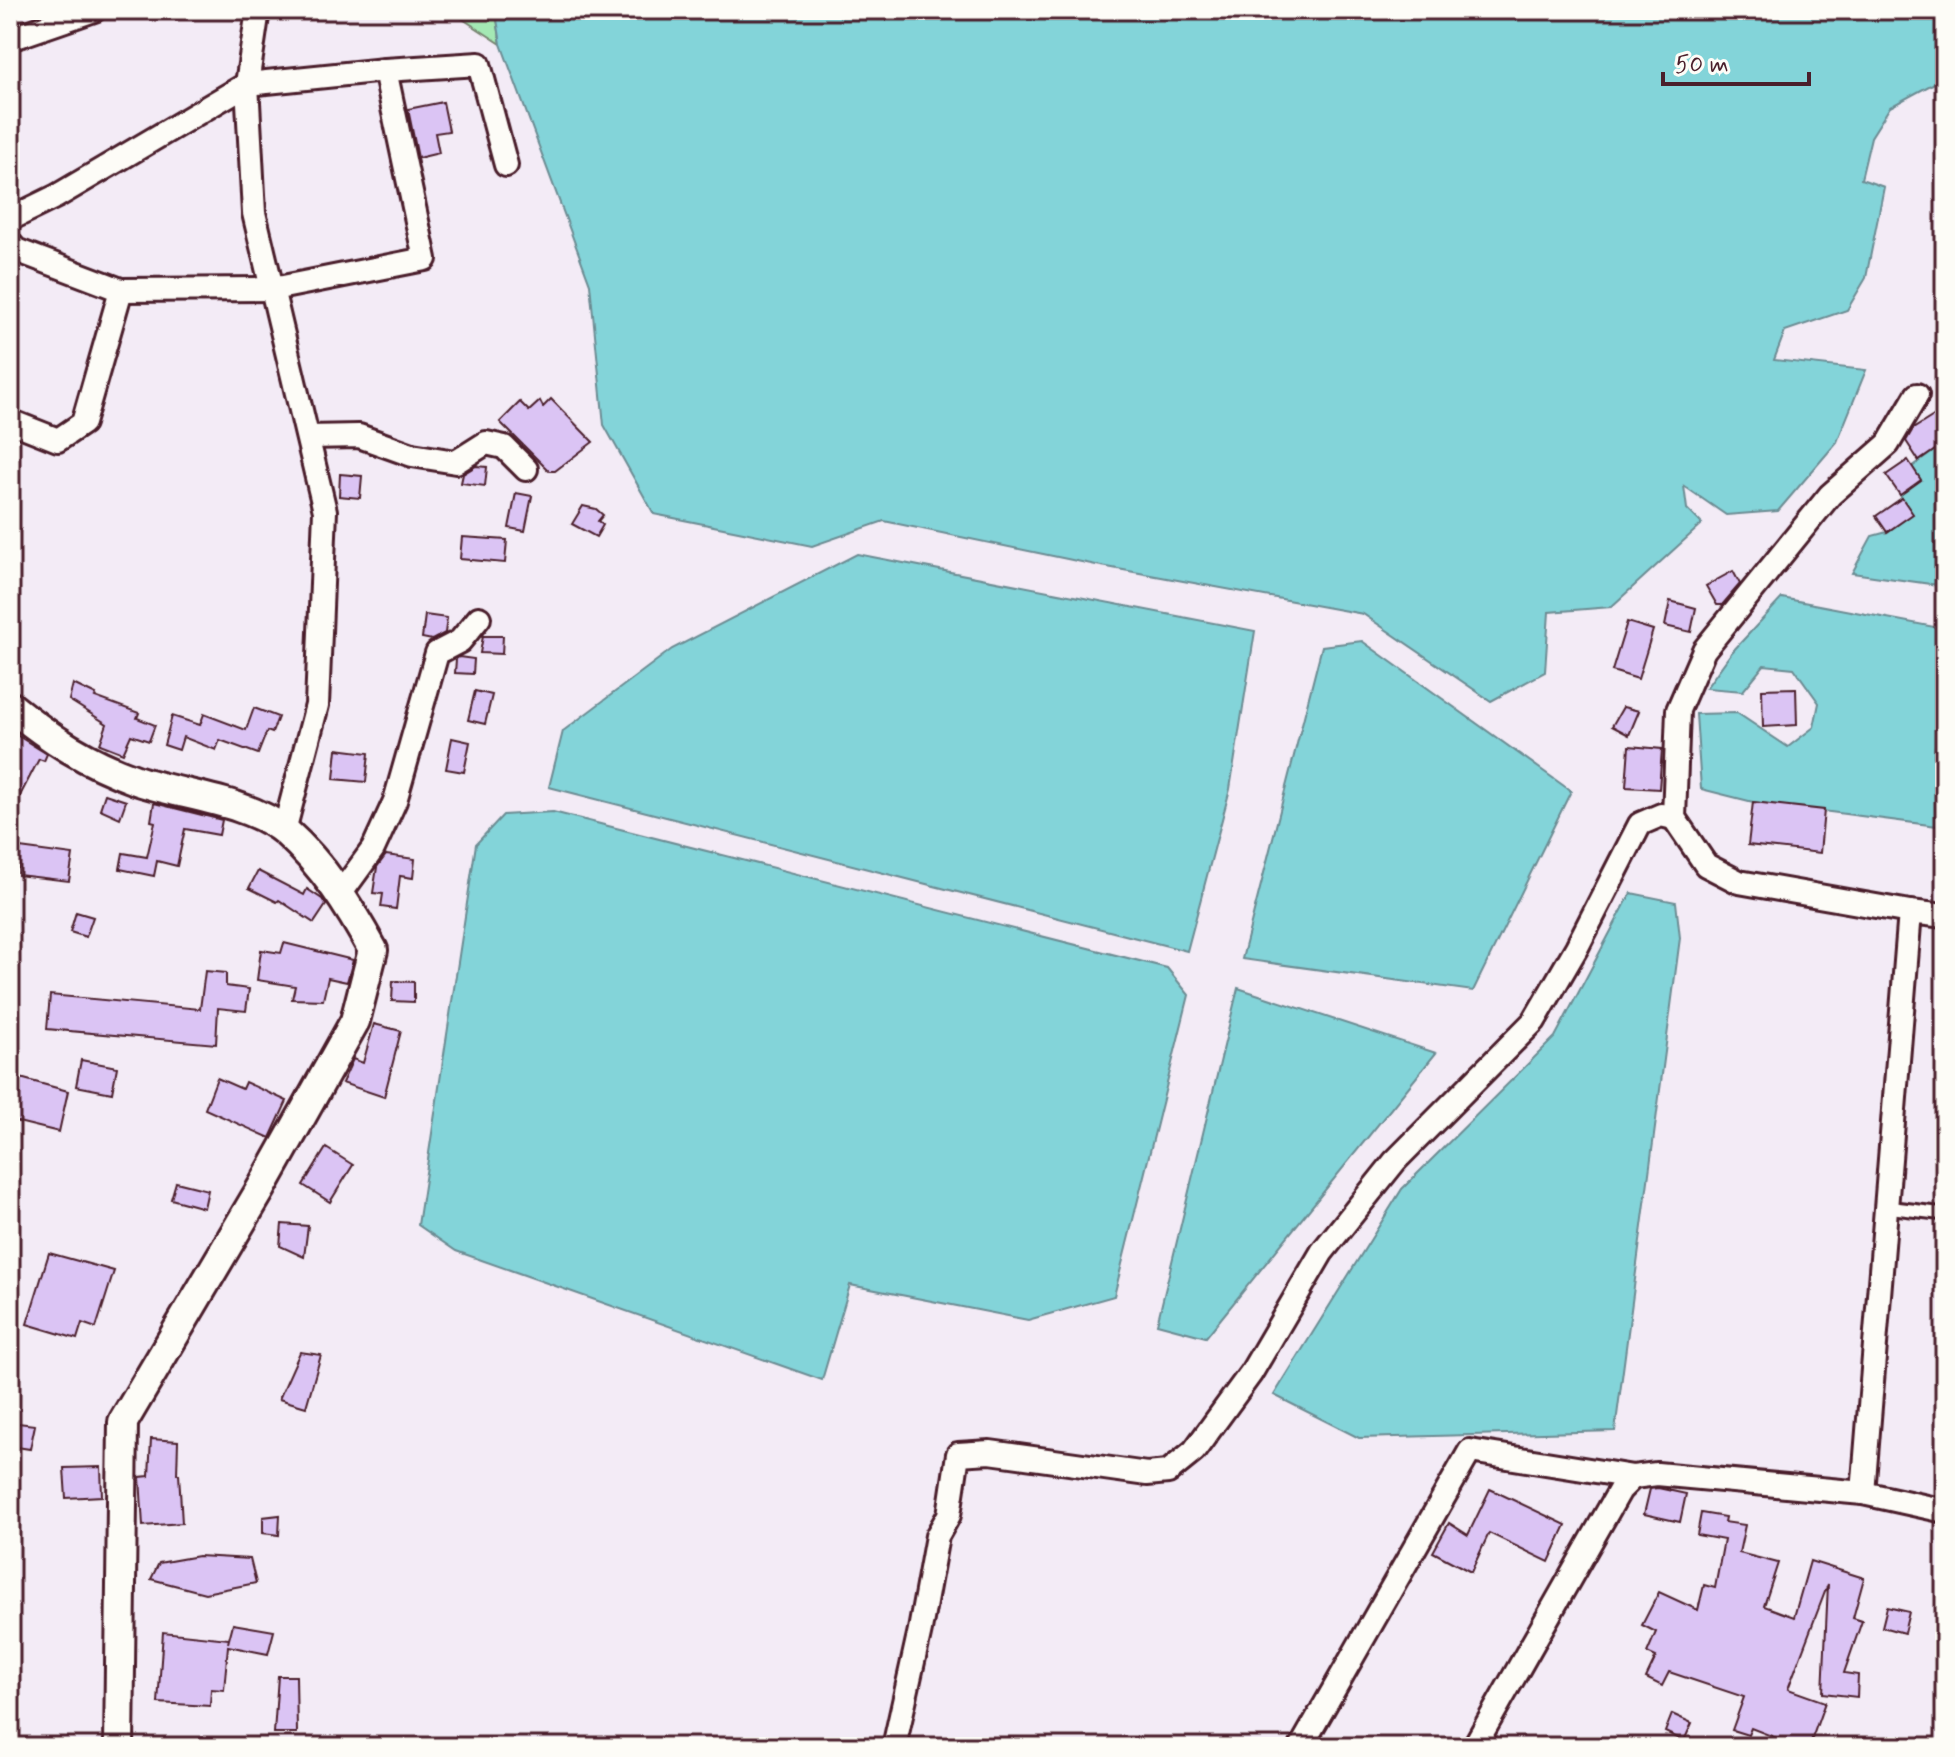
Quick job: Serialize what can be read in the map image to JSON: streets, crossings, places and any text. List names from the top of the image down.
{
  "scale_bar": "50 m"
}
